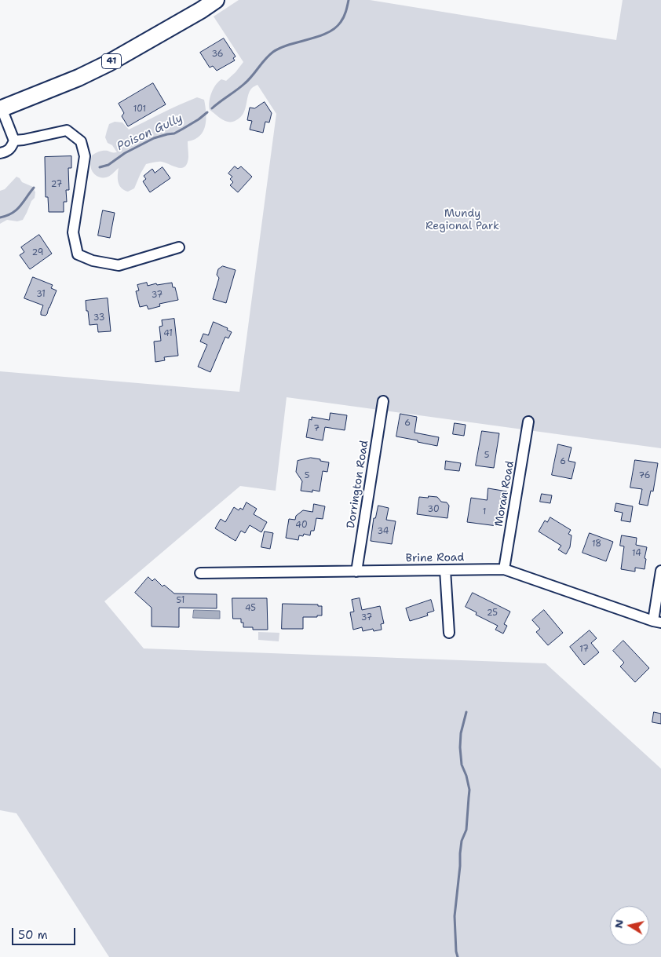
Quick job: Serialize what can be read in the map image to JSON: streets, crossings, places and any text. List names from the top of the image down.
{
  "streets": {
    "main road": ["41"],
    "street": ["Dorrington Road", "Moran Road", "Brine Road"]
  },
  "crossings": [
    ["Dorrington Road", "Brine Road"],
    ["Moran Road", "Brine Road"]
  ],
  "water": ["Poison Gully"],
  "parks": ["Mundy Regional Park"],
  "house_numbers": [
    "36",
    "101",
    "27",
    "29",
    "31",
    "37",
    "33",
    "41",
    "6",
    "7",
    "5",
    "6",
    "5",
    "76",
    "30",
    "1",
    "40",
    "34",
    "18",
    "14",
    "51",
    "45",
    "25",
    "37",
    "17"
  ],
  "scale_bar": "50 m",
  "north": "left"
}
